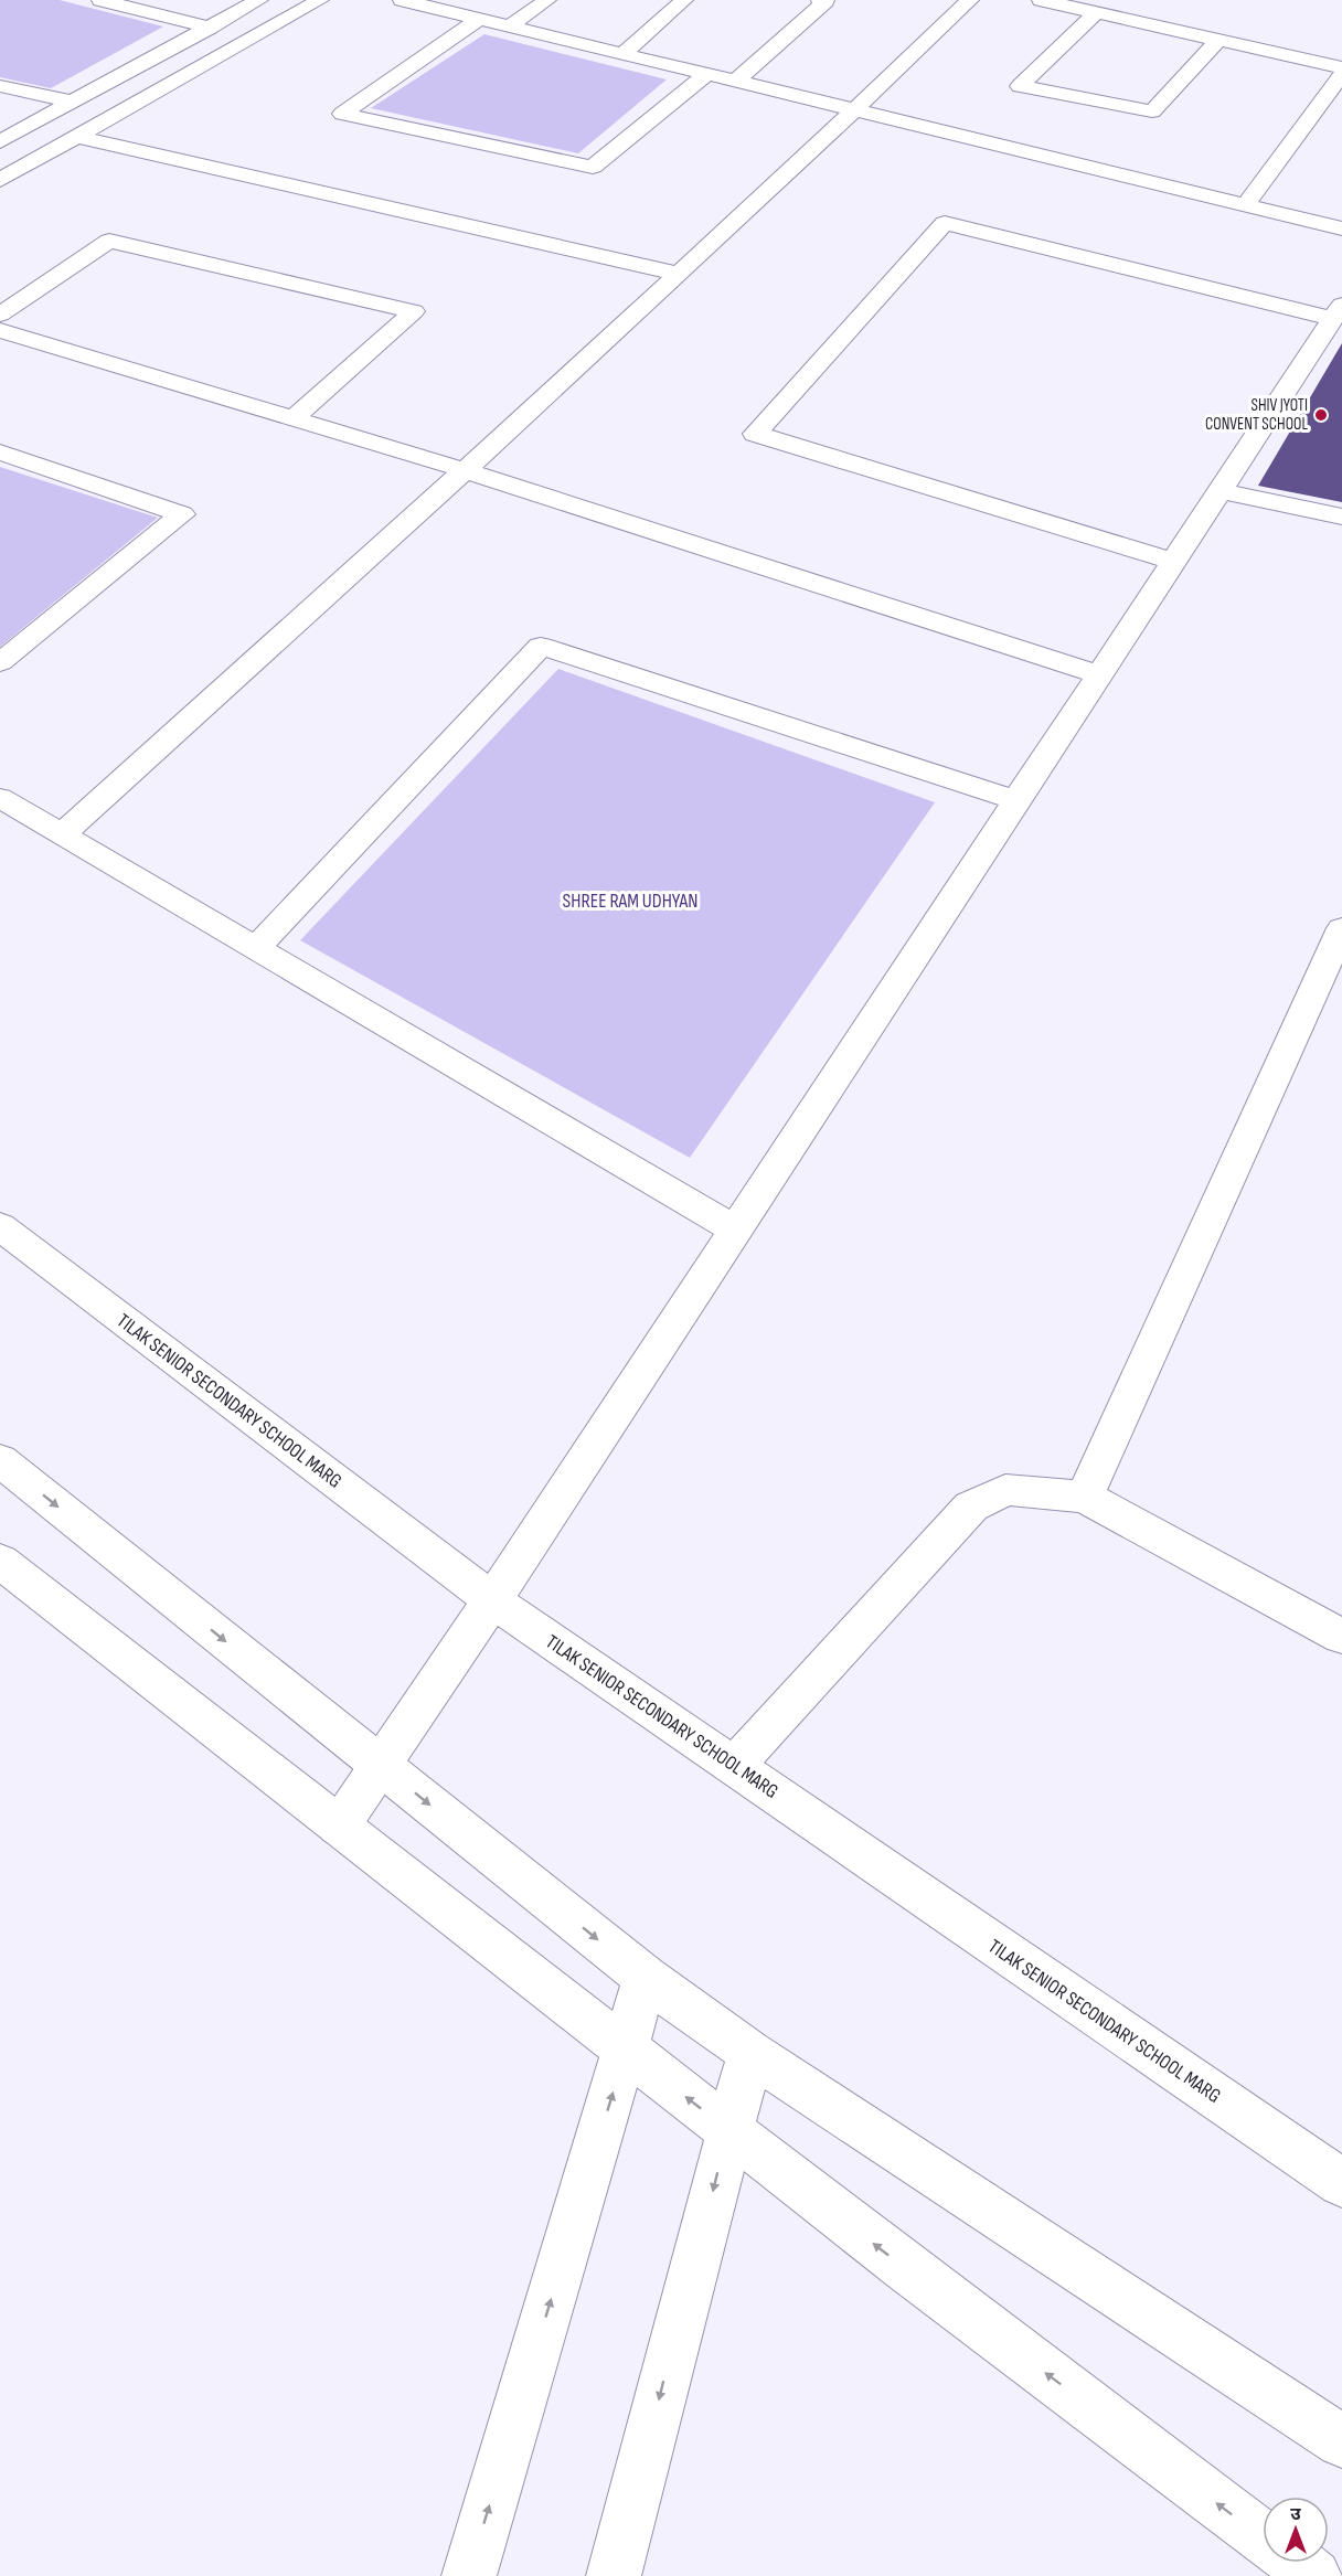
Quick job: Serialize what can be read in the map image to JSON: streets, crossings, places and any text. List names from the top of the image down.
{
  "streets": {
    "street": ["TILAK SENIOR SECONDARY SCHOOL MARG"]
  },
  "parks": ["SHREE RAM UDHYAN"],
  "places": ["SHIV JYOTI CONVENT SCHOOL"],
  "north": "top"
}
